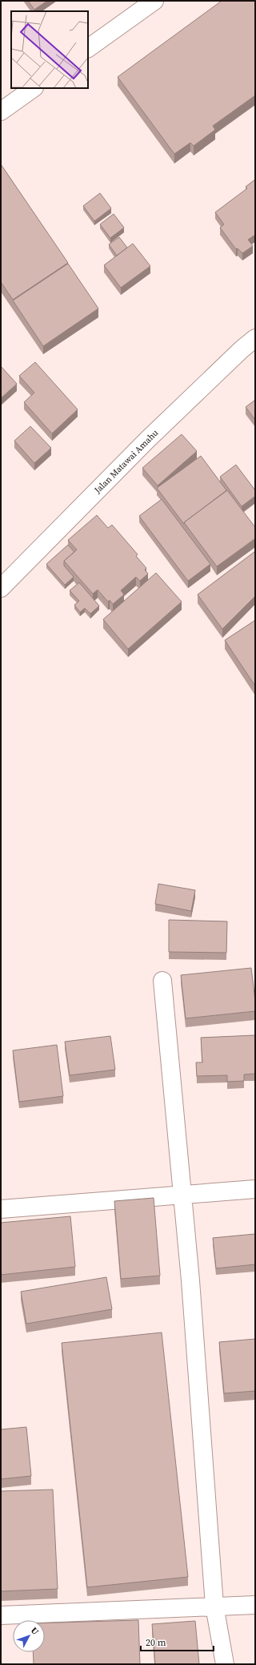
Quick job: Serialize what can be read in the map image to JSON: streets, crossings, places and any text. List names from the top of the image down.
{
  "streets": {
    "main road": ["Jalan Matawai Amahu"]
  },
  "scale_bar": "20 m",
  "north": "top right"
}
